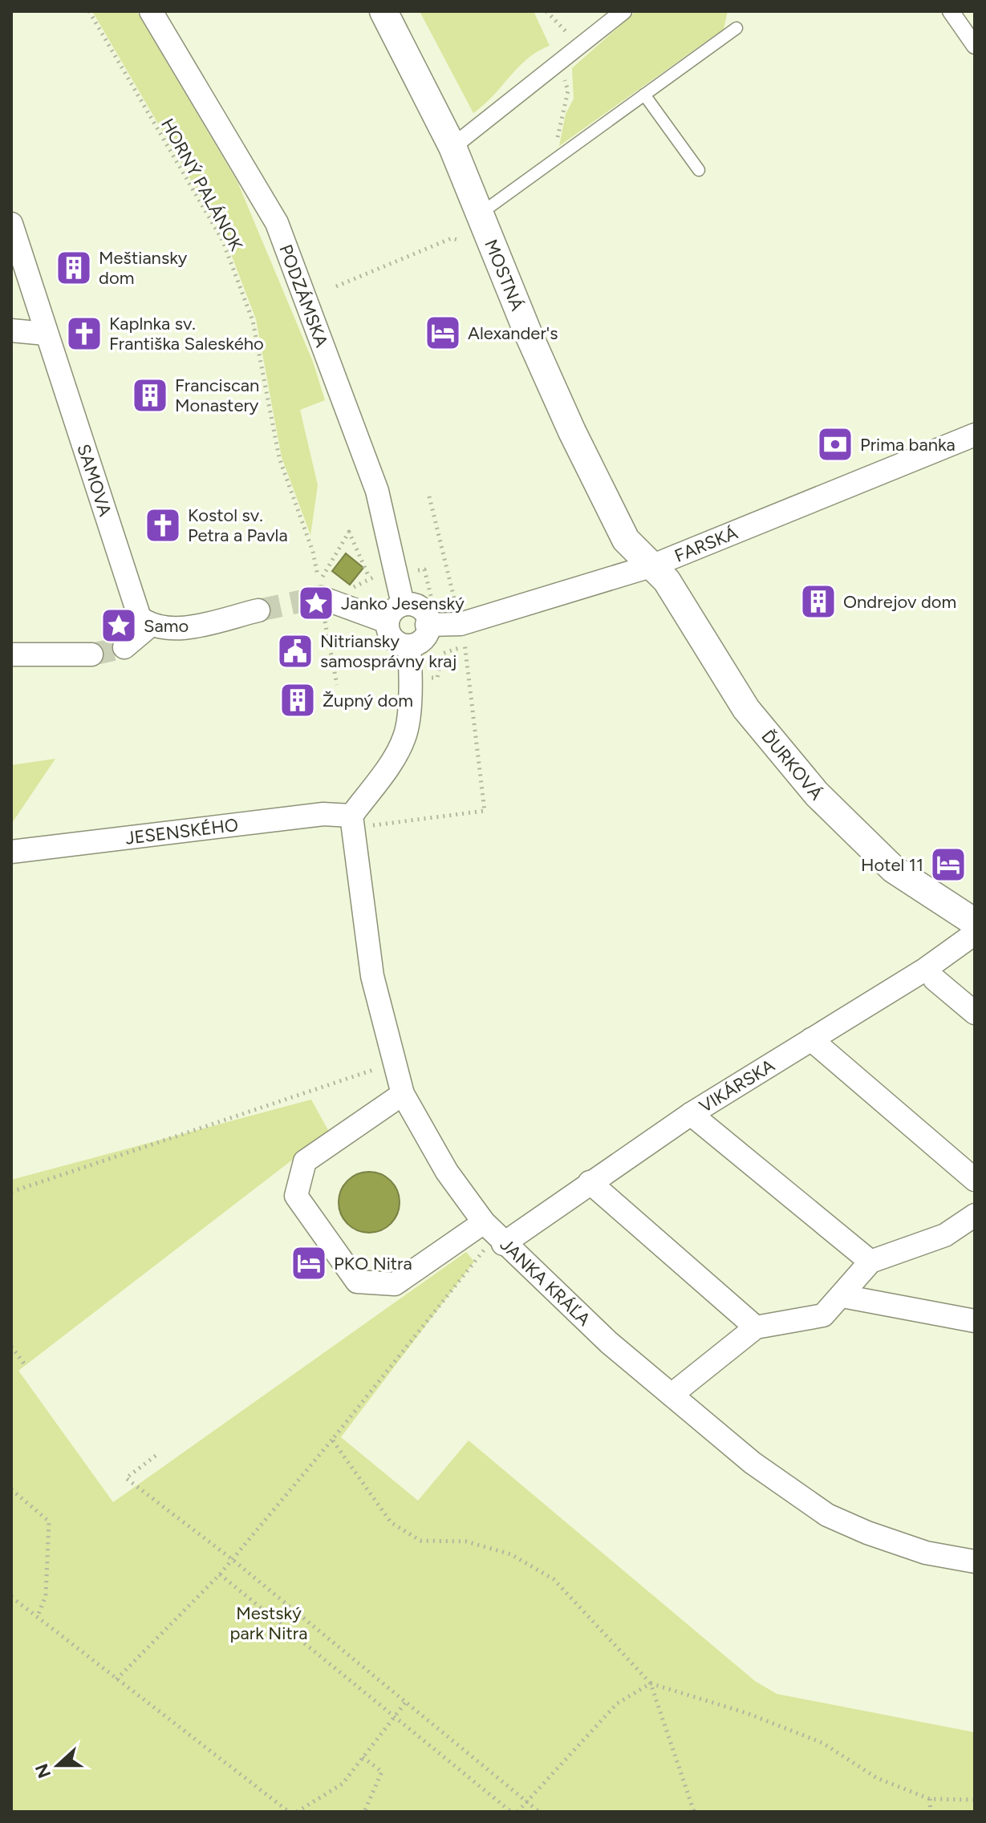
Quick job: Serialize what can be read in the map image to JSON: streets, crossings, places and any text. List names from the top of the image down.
{
  "streets": {
    "street": [
      "MOSTNÁ",
      "PODZÁMSKA",
      "SAMOVA",
      "FARSKÁ",
      "ĎURKOVÁ",
      "JESENSKÉHO",
      "VIKÁRSKA",
      "JANKA KRÁĽA"
    ],
    "path": ["HORNÝ PALÁNOK"]
  },
  "crossings": [
    ["MOSTNÁ", "FARSKÁ"],
    ["MOSTNÁ", "ĎURKOVÁ"],
    ["PODZÁMSKA", "FARSKÁ"],
    ["FARSKÁ", "ĎURKOVÁ"],
    ["JESENSKÉHO", "JANKA KRÁĽA"],
    ["VIKÁRSKA", "JANKA KRÁĽA"]
  ],
  "parks": ["Mestský park Nitra"],
  "places": {
    "building": [
      "Meštiansky dom",
      "Franciscan Monastery",
      "Ondrejov dom",
      "Župný dom"
    ],
    "hotel": ["Alexander's", "Hotel 11", "PKO Nitra"],
    "church": ["Kaplnka sv. Františka Saleského", "Kostol sv. Petra a Pavla"],
    "bank": ["Prima banka"],
    "place": ["Janko Jesenský", "Samo"],
    "public building": ["Nitriansky samosprávny kraj"]
  },
  "north": "left"
}
